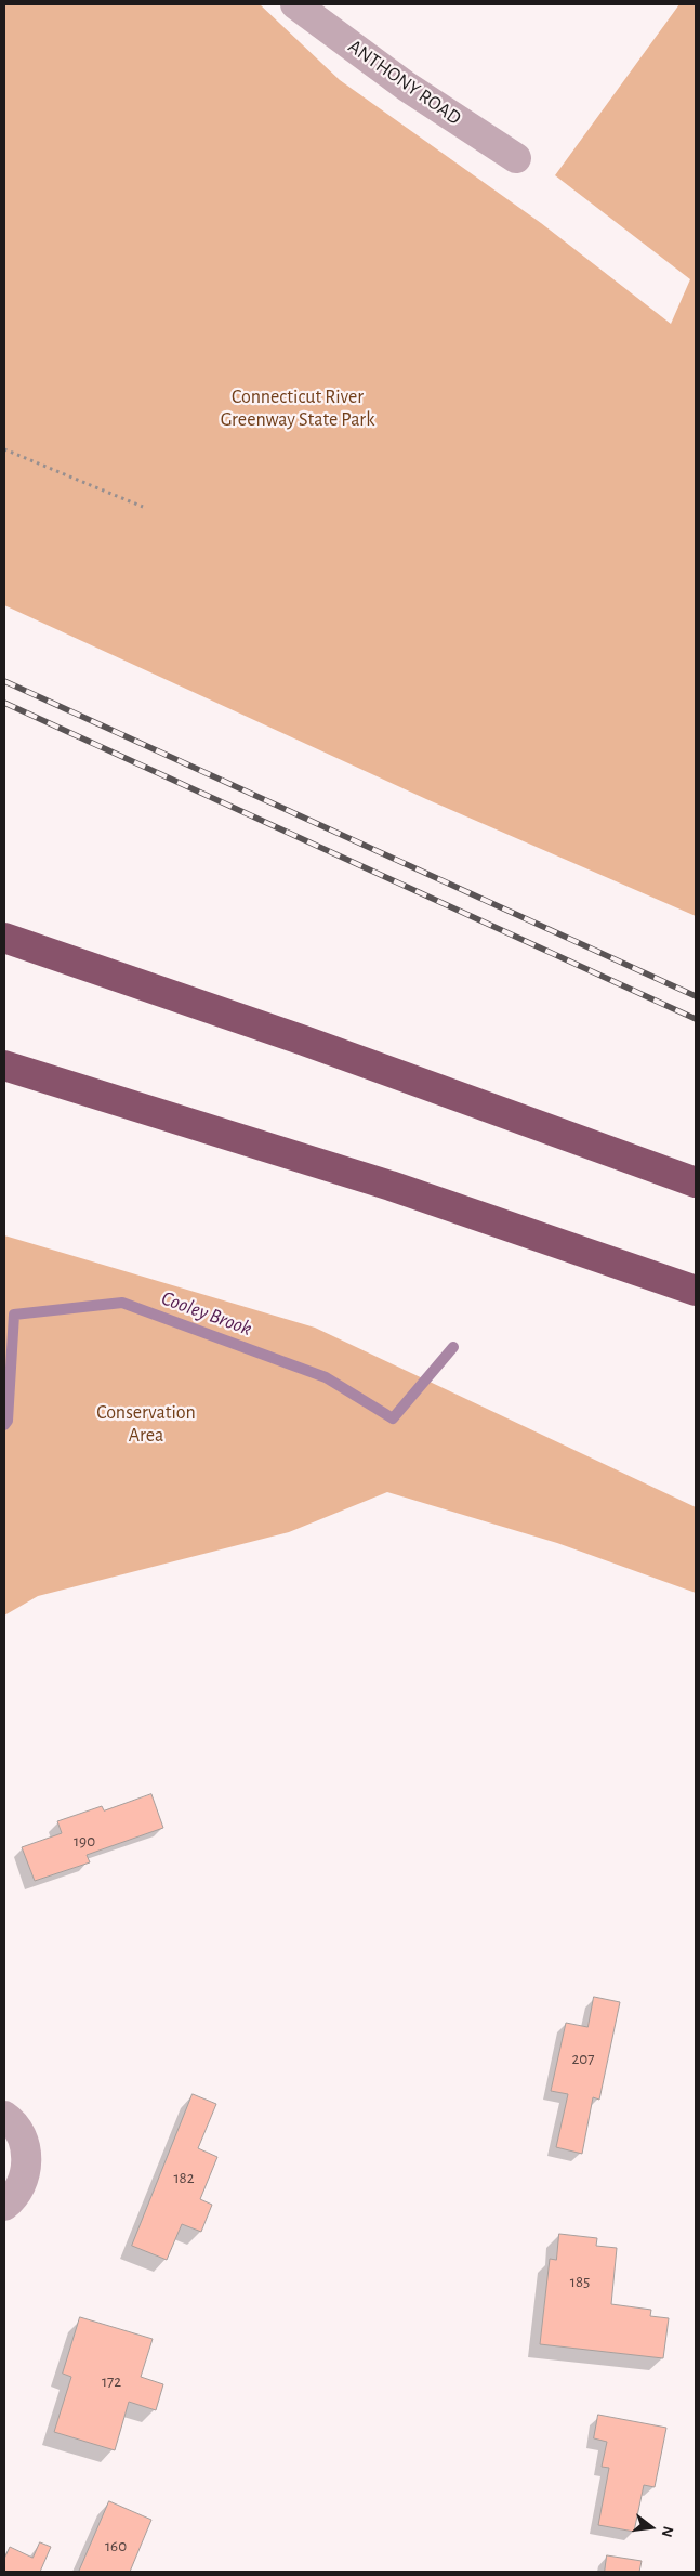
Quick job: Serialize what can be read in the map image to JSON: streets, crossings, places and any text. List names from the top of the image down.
{
  "streets": {
    "street": ["ANTHONY ROAD"]
  },
  "water": ["Cooley Brook"],
  "parks": ["Connecticut River Greenway State Park", "Conservation Area"],
  "house_numbers": [
    "190",
    "207",
    "182",
    "185",
    "172",
    "160"
  ],
  "north": "right"
}
